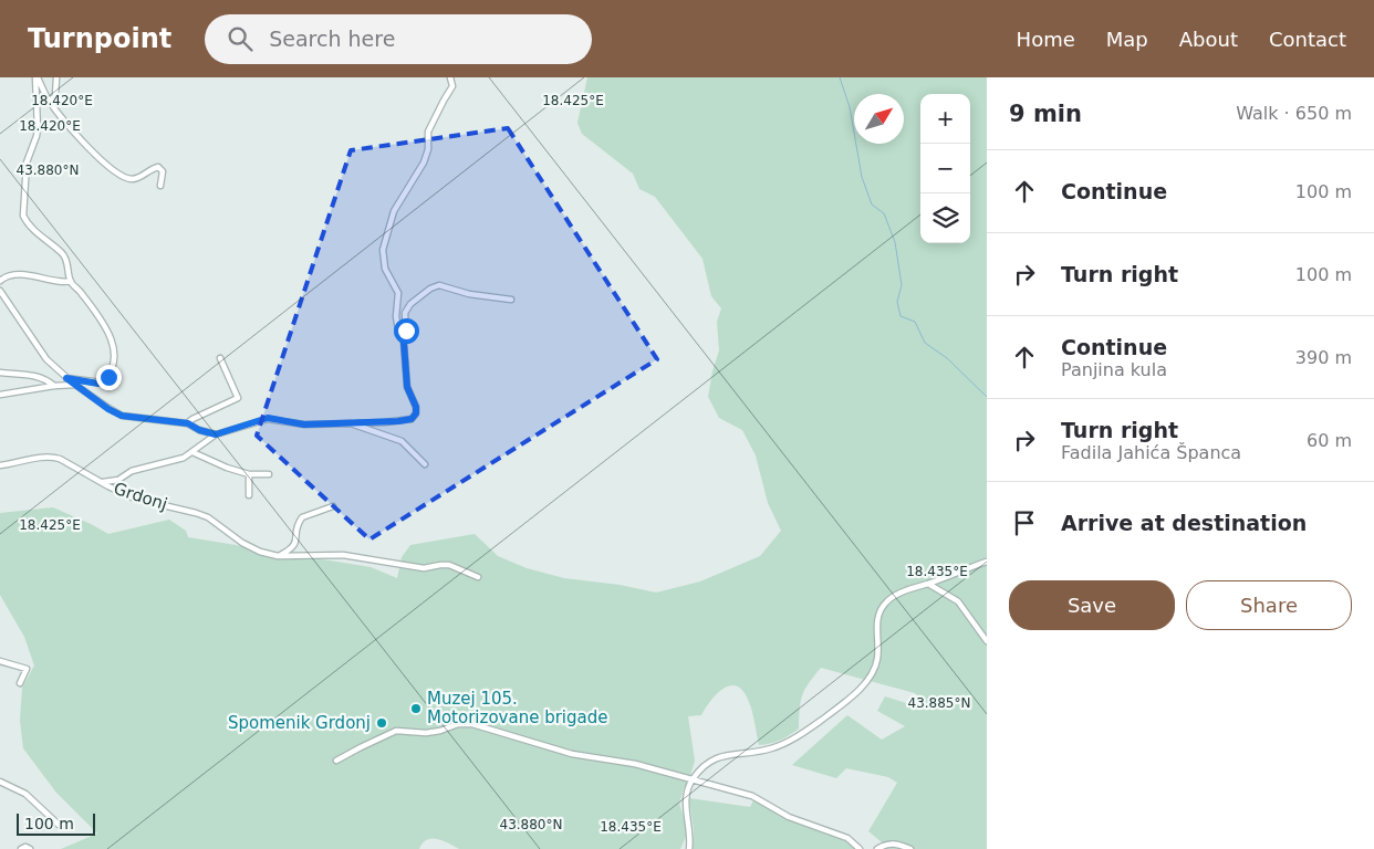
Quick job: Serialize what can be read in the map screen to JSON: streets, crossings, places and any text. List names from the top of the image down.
{
  "streets": {
    "street": ["Grdonj"]
  },
  "places": ["Muzej 105. Motorizovane brigade", "Spomenik Grdonj"],
  "scale_bar": "100 m",
  "north": "top right",
  "page": {
    "header": "Turnpoint",
    "search": "Search here",
    "nav": [
      "Home",
      "Map",
      "About",
      "Contact"
    ],
    "heading": ["9 min", "Walk · 650 m"],
    "map_buttons": ["+", "−"],
    "list": [
      ["Continue", "100 m"],
      ["Turn right", "100 m"],
      ["Continue", "Panjina kula", "390 m"],
      ["Turn right", "Fadila Jahića Španca", "60 m"],
      "Arrive at destination"
    ],
    "buttons": ["Save", "Share"],
    "scale": "100 m"
  },
  "coordinates": [
    "18.420°E",
    "18.425°E",
    "43.880°N",
    "18.435°E",
    "43.885°N"
  ]
}
